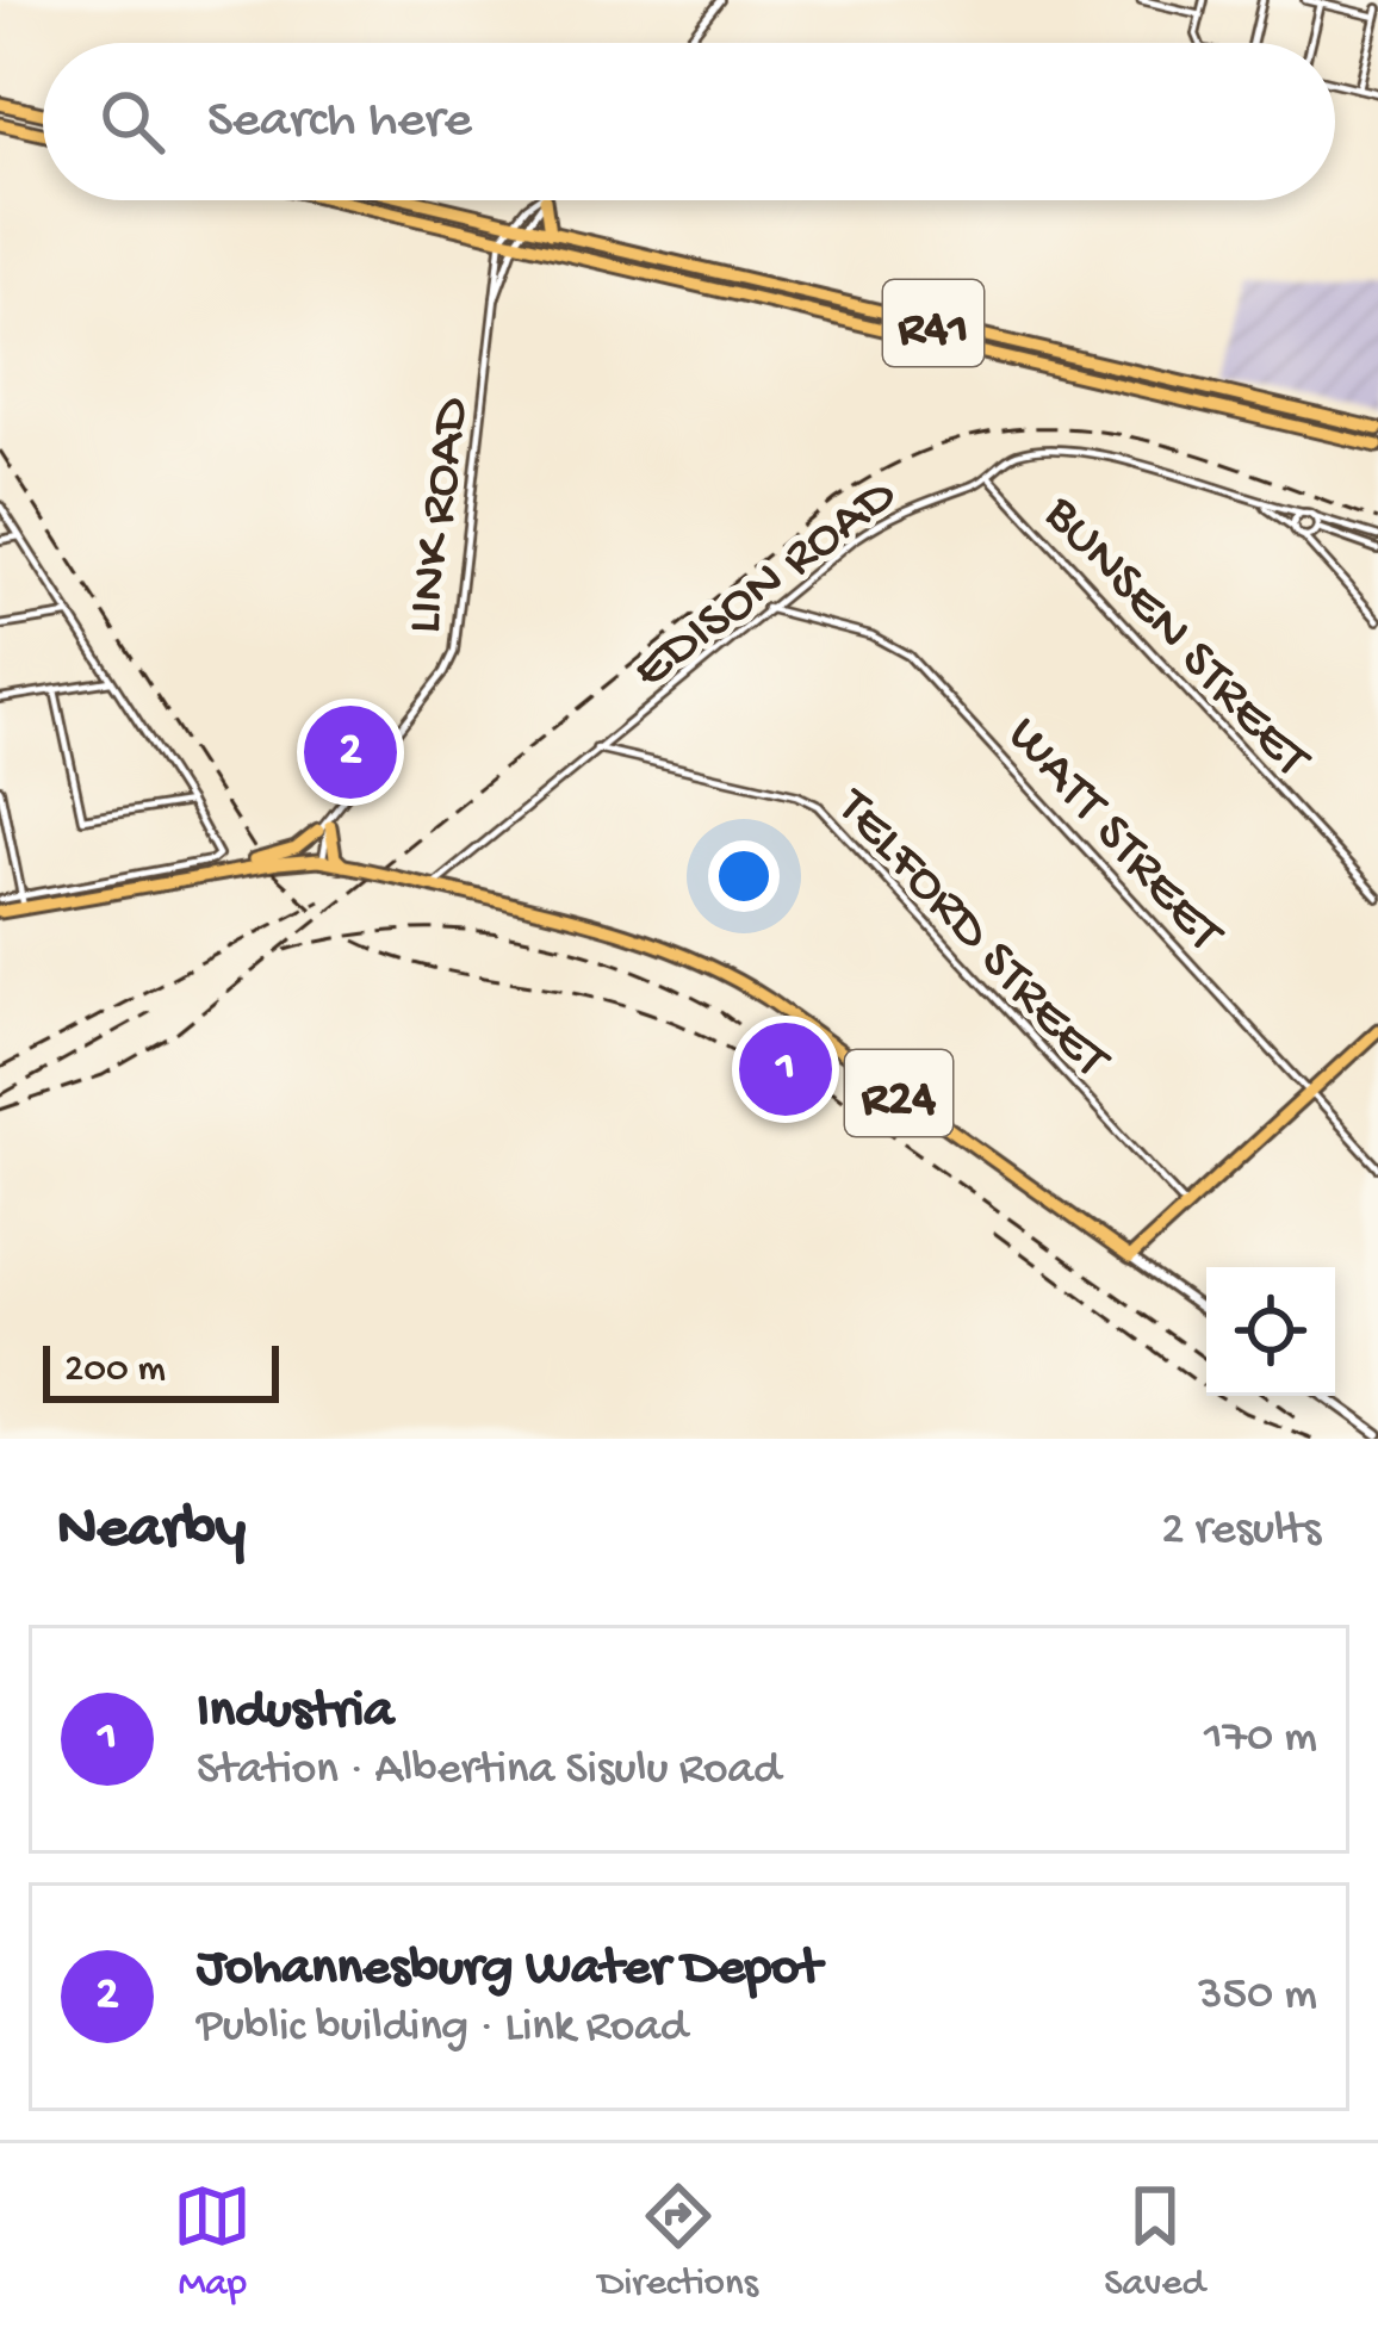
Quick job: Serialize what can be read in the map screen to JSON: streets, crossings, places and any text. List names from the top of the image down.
{
  "streets": {
    "main road": ["R41", "R24"],
    "street": [
      "LINK ROAD",
      "EDISON ROAD",
      "BUNSEN STREET",
      "WATT STREET",
      "TELFORD STREET"
    ]
  },
  "crossings": [
    ["R41", "LINK ROAD"],
    ["EDISON ROAD", "BUNSEN STREET"],
    ["EDISON ROAD", "WATT STREET"],
    ["EDISON ROAD", "TELFORD STREET"],
    ["EDISON ROAD", "R24"]
  ],
  "scale_bar": "200 m",
  "page": {
    "search": "Search here",
    "pins": ["2", "1"],
    "scale": "200 m",
    "heading": ["Nearby", "2 results"],
    "list": [
      {
        "mark": "1",
        "name": "Industria",
        "note": "Station · Albertina Sisulu Road",
        "value": "170 m"
      },
      {
        "mark": "2",
        "name": "Johannesburg Water Depot",
        "note": "Public building · Link Road",
        "value": "350 m"
      }
    ],
    "nav": ["Map", "Directions", "Saved"]
  }
}
